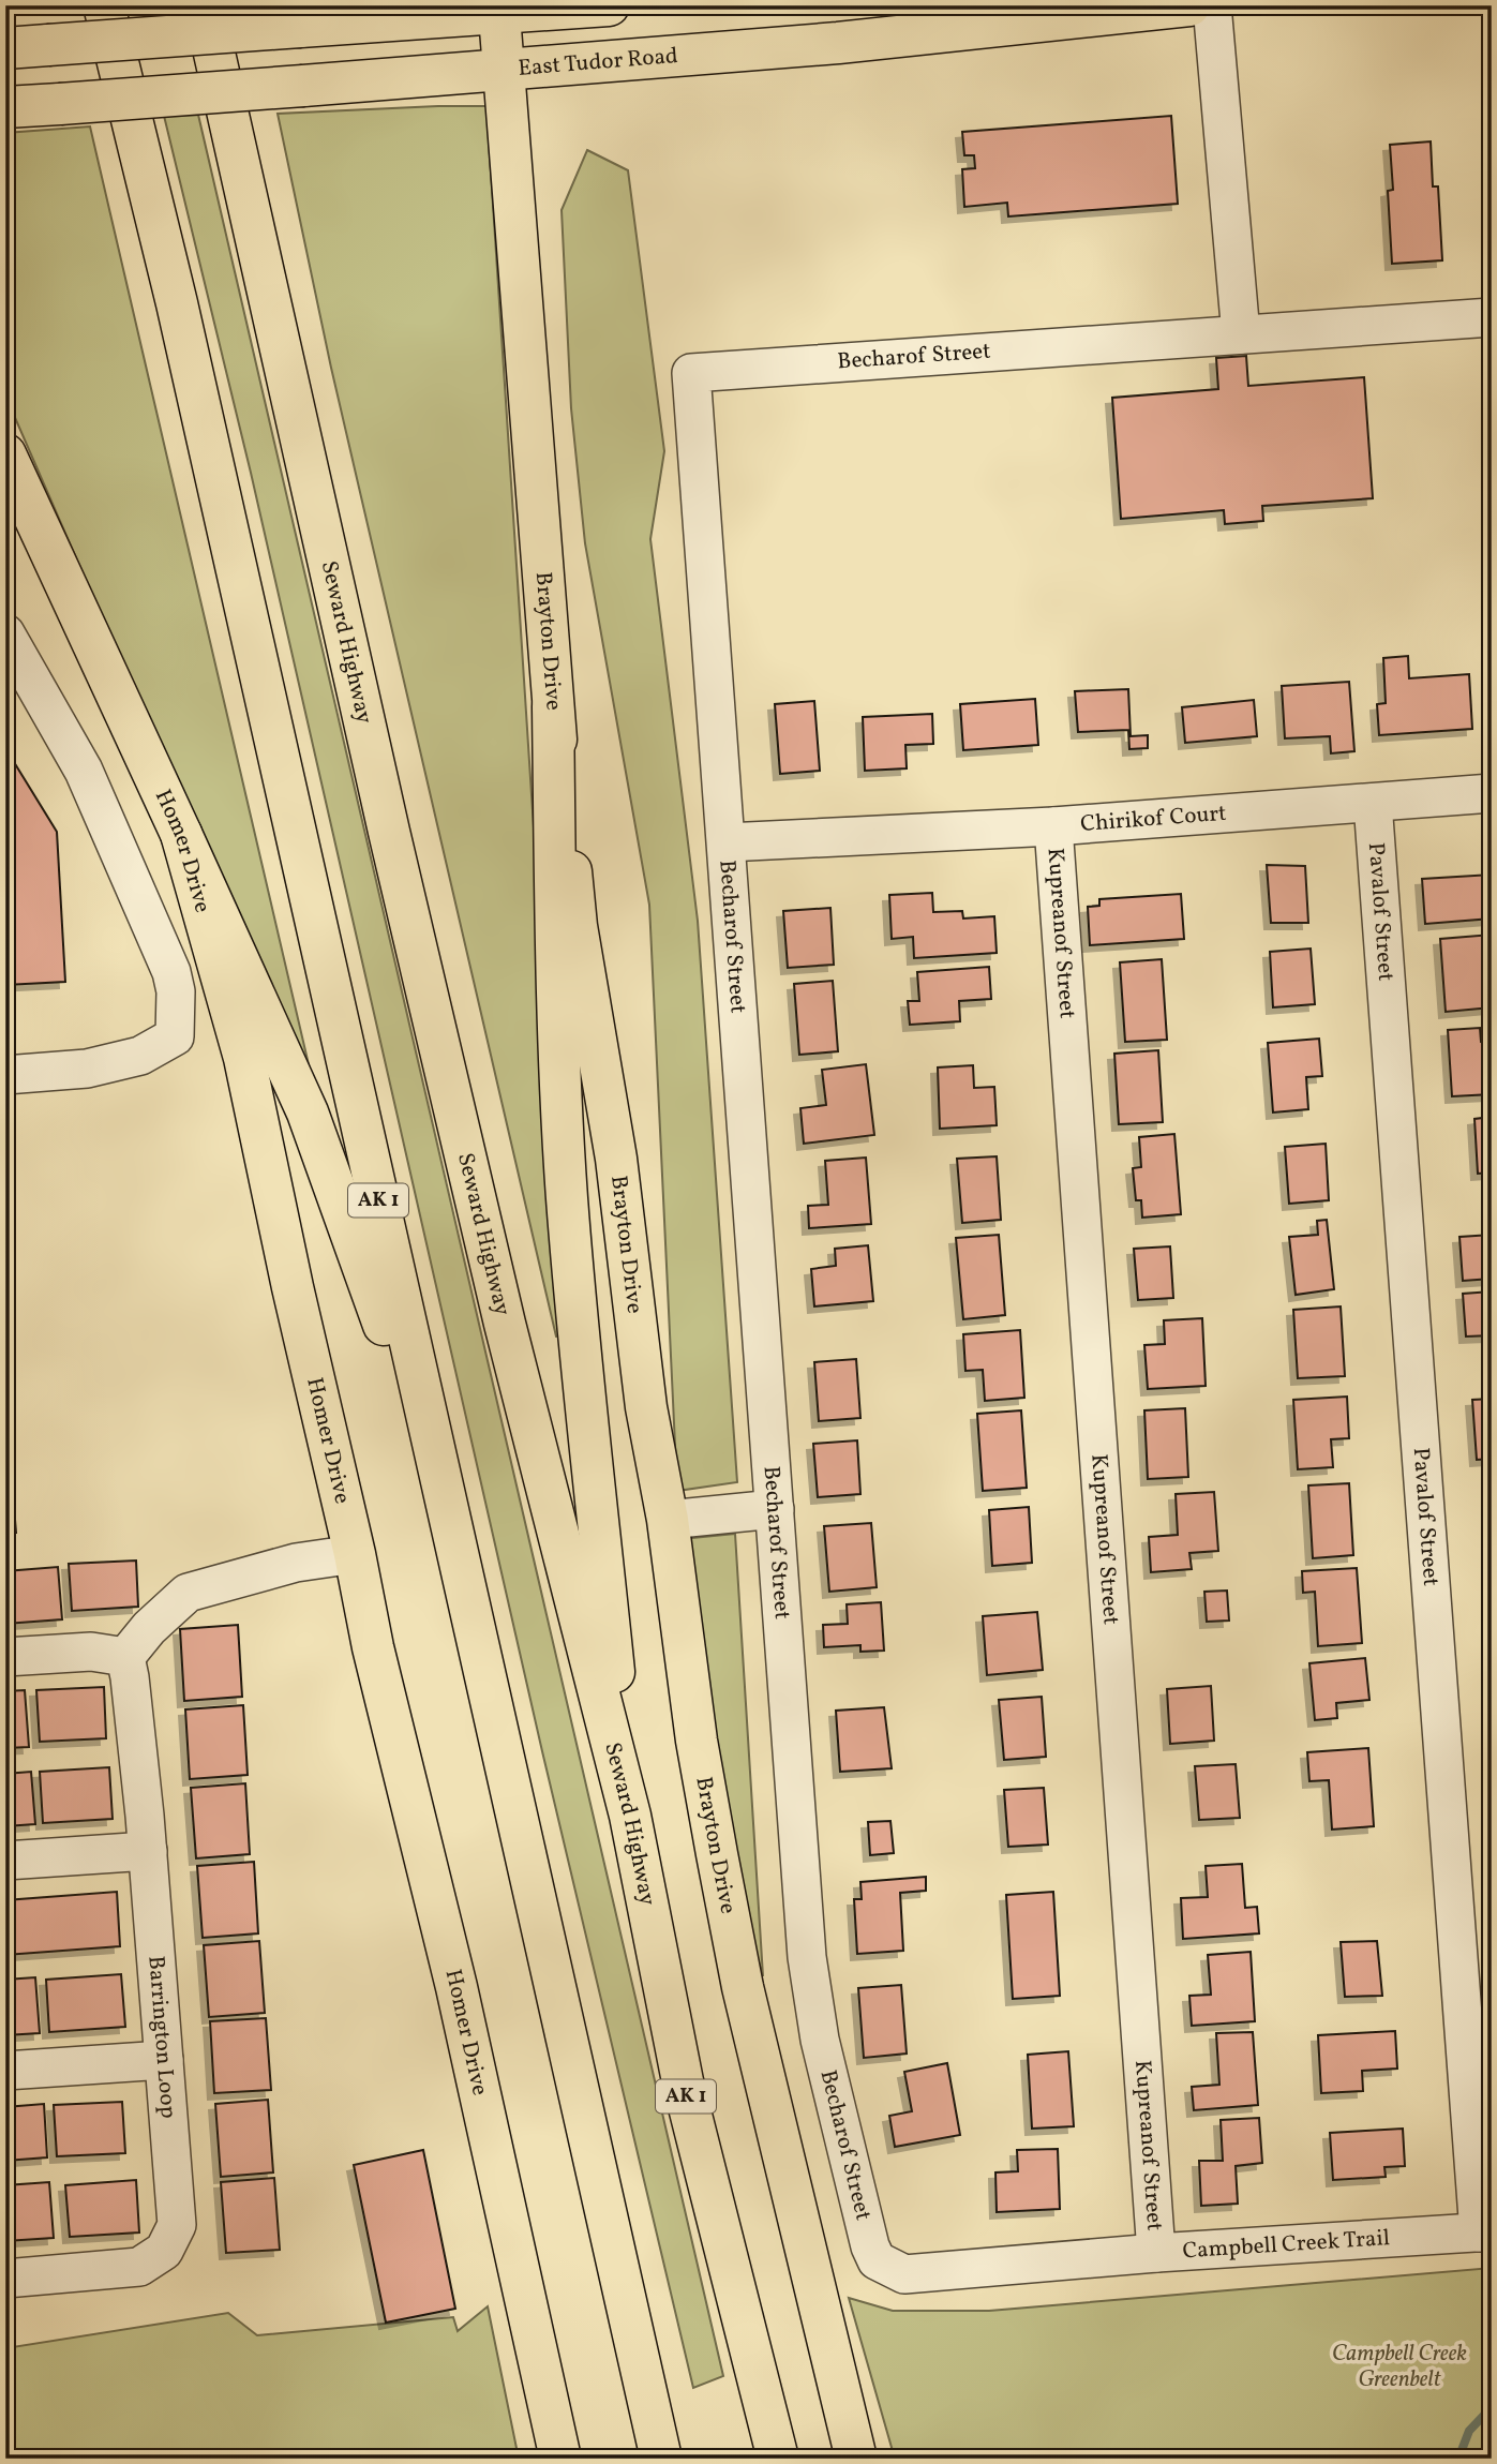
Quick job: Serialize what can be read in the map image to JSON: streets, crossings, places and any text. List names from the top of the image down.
{
  "streets": {
    "main road": [
      "East Tudor Road",
      "Seward Highway",
      "Brayton Drive",
      "Homer Drive",
      "AK 1"
    ],
    "street": [
      "Becharof Street",
      "Chirikof Court",
      "Pavalof Street",
      "Kupreanof Street",
      "Barrington Loop",
      "Campbell Creek Trail"
    ]
  },
  "crossings": [
    ["East Tudor Road", "Brayton Drive"],
    ["Becharof Street", "Chirikof Court"],
    ["Becharof Street", "Campbell Creek Trail"],
    ["Chirikof Court", "Pavalof Street"],
    ["Chirikof Court", "Kupreanof Street"],
    ["Pavalof Street", "Campbell Creek Trail"],
    ["Kupreanof Street", "Campbell Creek Trail"]
  ],
  "parks": ["Campbell Creek Greenbelt"]
}
